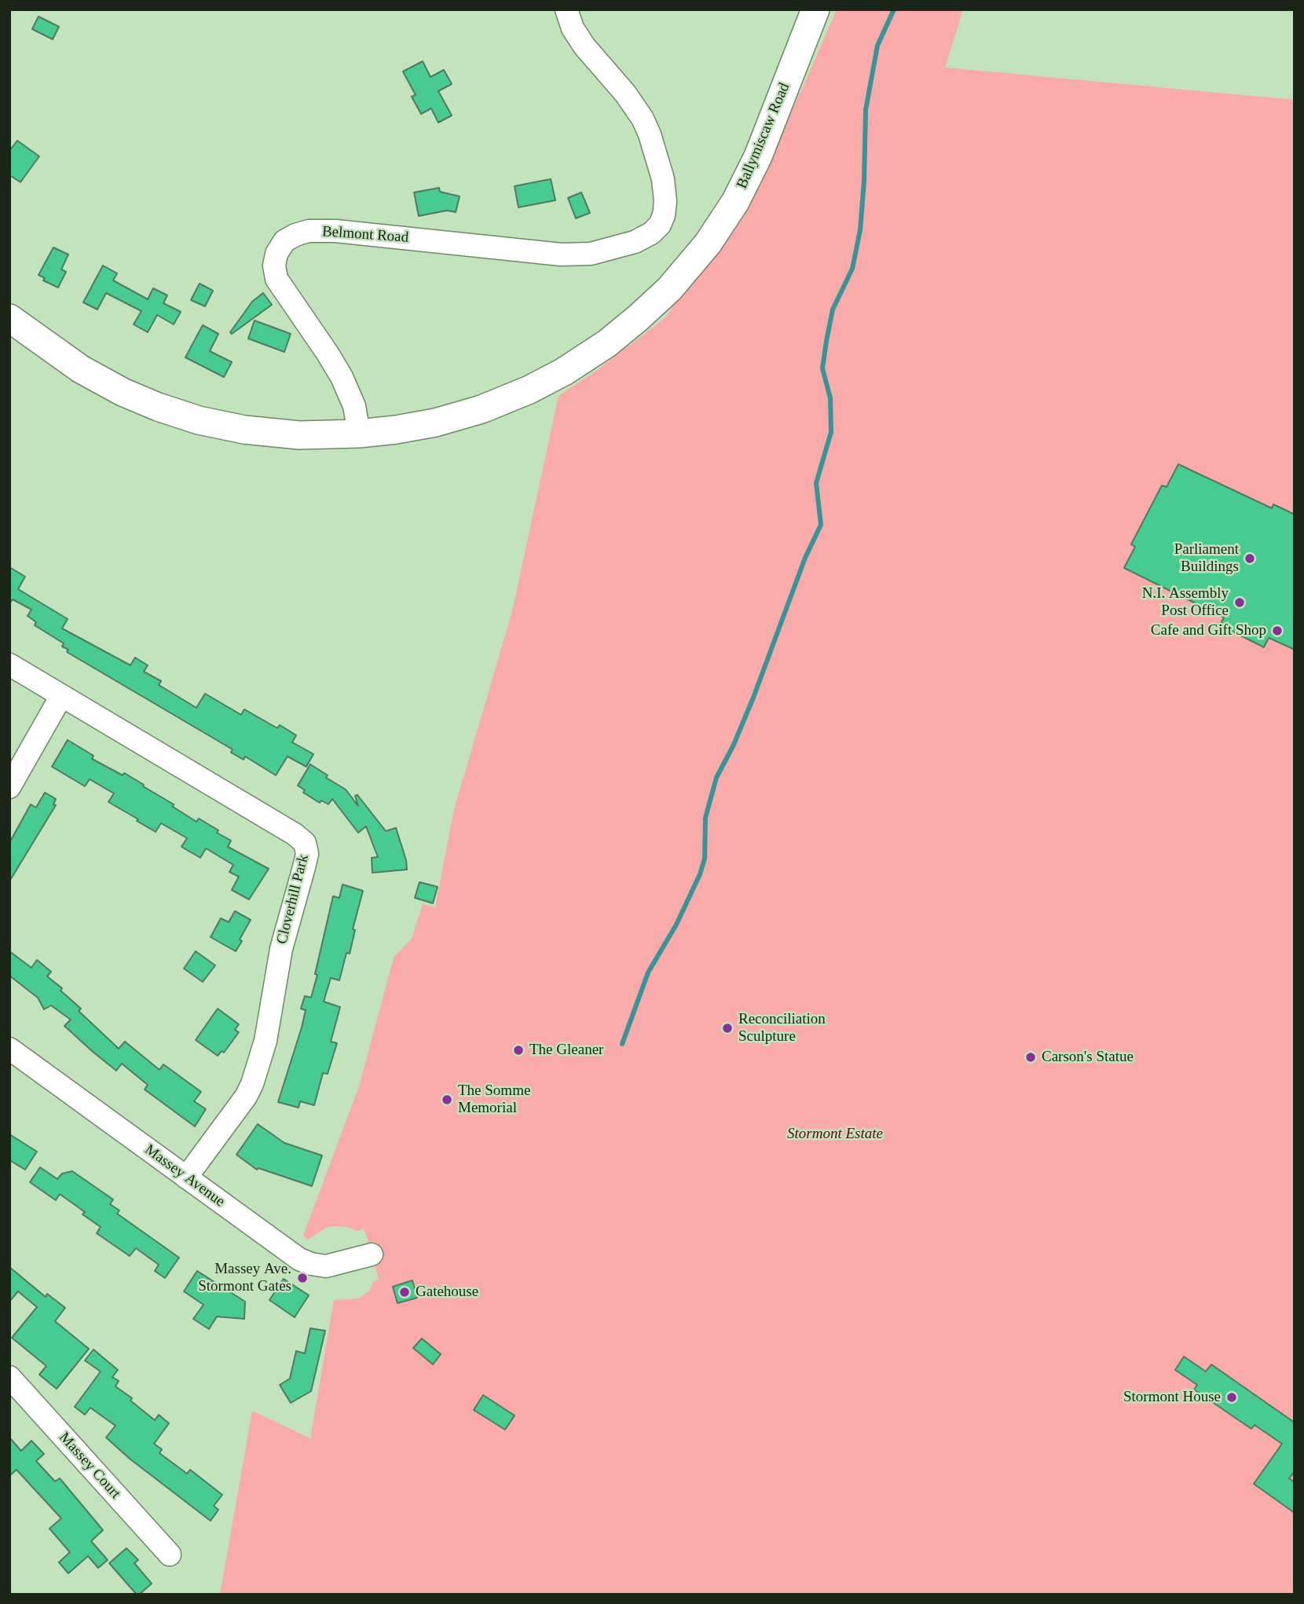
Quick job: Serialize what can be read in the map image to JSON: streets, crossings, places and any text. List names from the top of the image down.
{
  "streets": {
    "main road": ["Ballymiscaw Road"],
    "street": [
      "Belmont Road",
      "Cloverhill Park",
      "Massey Avenue",
      "Massey Court"
    ]
  },
  "crossings": [
    ["Ballymiscaw Road", "Belmont Road"],
    ["Cloverhill Park", "Massey Avenue"]
  ],
  "parks": ["Stormont Estate"],
  "places": [
    "Parliament Buildings",
    "N.I. Assembly Post Office",
    "Cafe and Gift Shop",
    "Reconciliation Sculpture",
    "The Gleaner",
    "Carson's Statue",
    "The Somme Memorial",
    "Massey Ave. Stormont Gates",
    "Gatehouse",
    "Stormont House"
  ]
}
